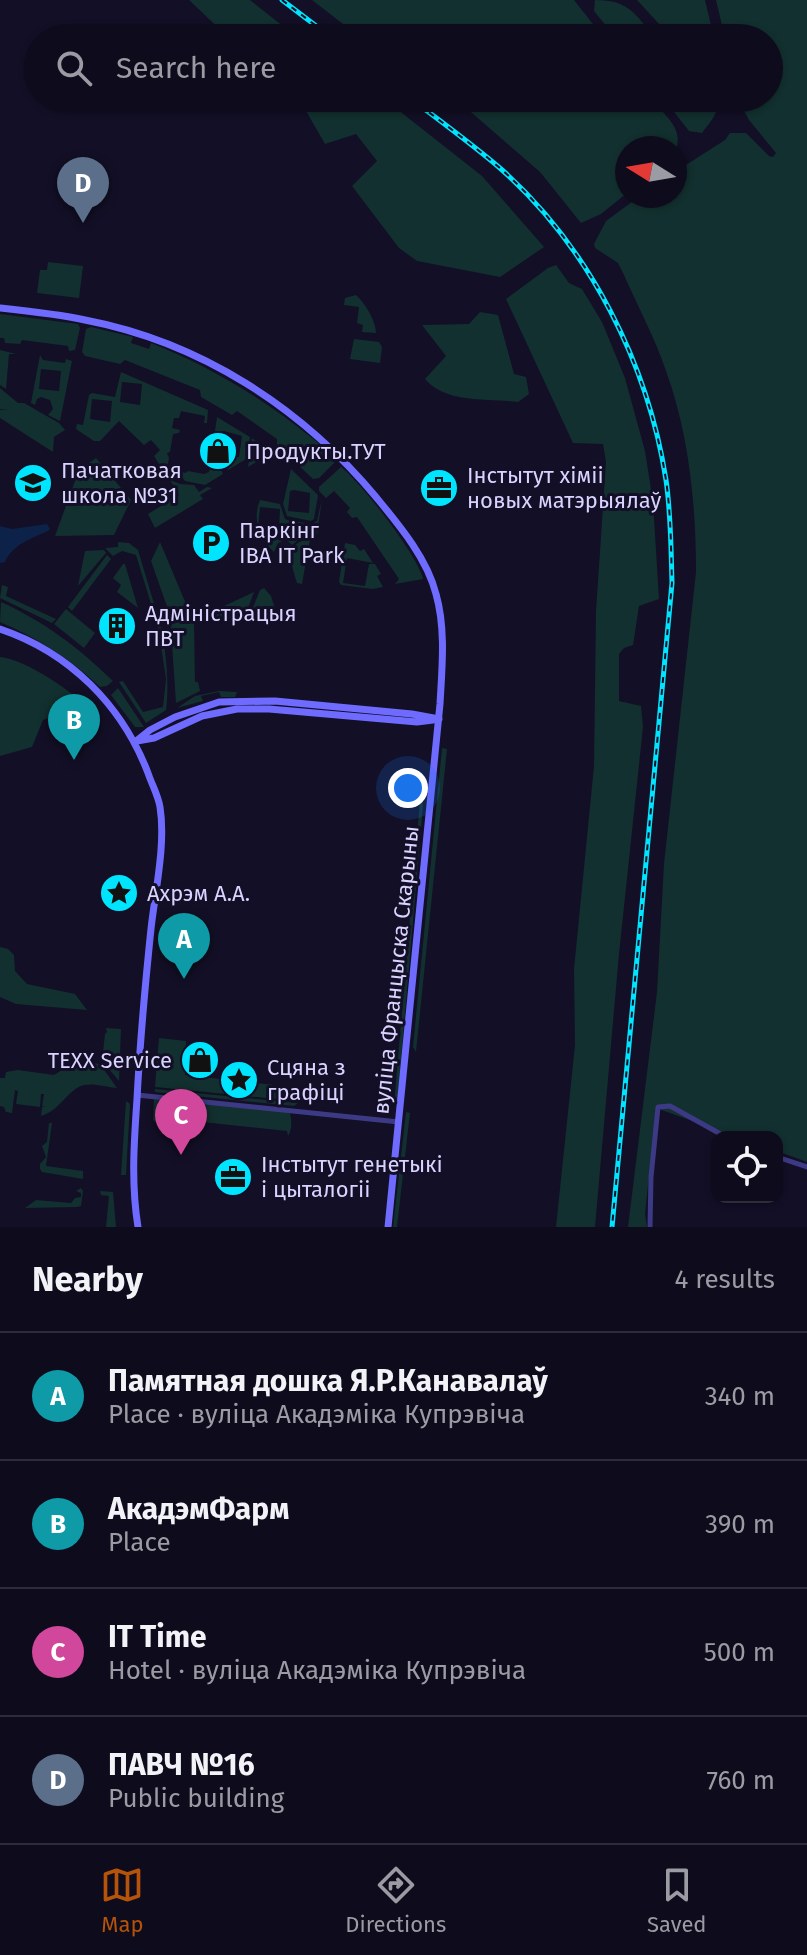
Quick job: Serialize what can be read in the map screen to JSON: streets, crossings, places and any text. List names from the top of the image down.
{
  "streets": {
    "main road": ["вуліца Францыска Скарыны"]
  },
  "places": {
    "shop": ["Продукты.ТУТ", "TEXX Service"],
    "school or university": ["Пачатковая школа №31"],
    "office": ["Інстытут хіміі новых матэрыялаў", "Інстытут генетыкі і цыталогіі"],
    "parking": ["Паркінг IBA IT Park"],
    "building": ["Адміністрацыя ПВТ"],
    "place": ["Ахрэм А.А.", "Сцяна з графіці"]
  },
  "north": "left",
  "page": {
    "search": "Search here",
    "pins": [
      "D",
      "B",
      "A",
      "C"
    ],
    "heading": ["Nearby", "4 results"],
    "list": [
      {
        "mark": "A",
        "name": "Памятная дошка Я.Р.Канавалаў",
        "note": "Place · вуліца Акадэміка Купрэвіча",
        "value": "340 m"
      },
      {
        "mark": "B",
        "name": "АкадэмФарм",
        "note": "Place",
        "value": "390 m"
      },
      {
        "mark": "C",
        "name": "IT Time",
        "note": "Hotel · вуліца Акадэміка Купрэвіча",
        "value": "500 m"
      },
      {
        "mark": "D",
        "name": "ПАВЧ №16",
        "note": "Public building",
        "value": "760 m"
      }
    ],
    "nav": ["Map", "Directions", "Saved"]
  }
}
